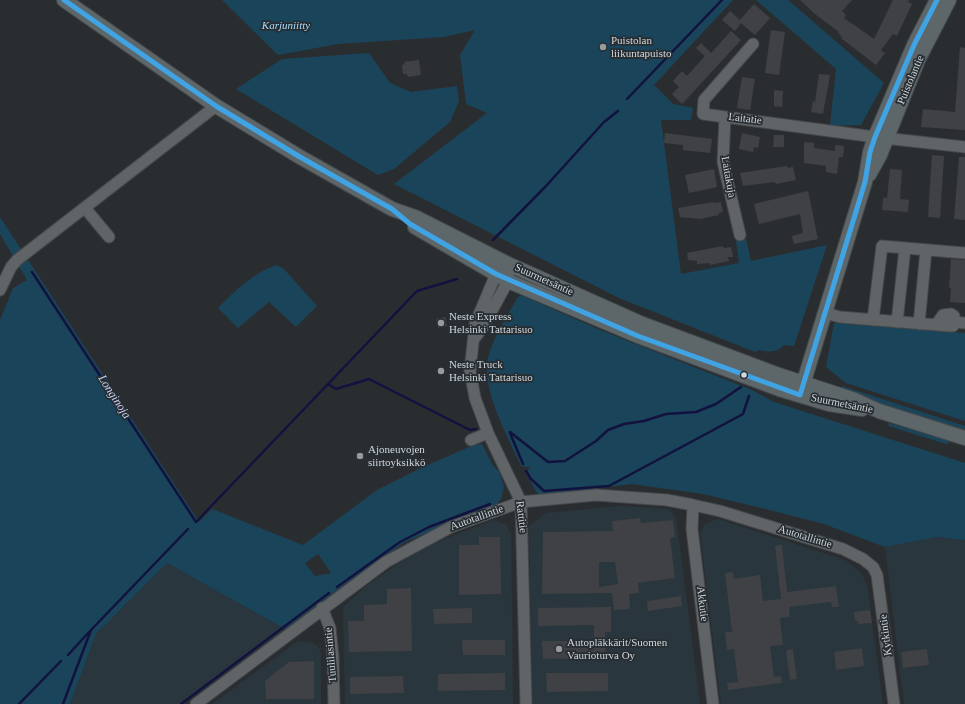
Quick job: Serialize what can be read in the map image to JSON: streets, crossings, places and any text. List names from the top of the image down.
{
  "streets": {
    "main road": ["Puistolantie", "Suurmetsäntie"],
    "street": [
      "Laitatie",
      "Laitakuja",
      "Rattitie",
      "Autotallintie",
      "Akkutie",
      "Kytkintie",
      "Tuulilasintie"
    ]
  },
  "crossings": [
    ["Puistolantie", "Laitatie"],
    ["Puistolantie", "Suurmetsäntie"],
    ["Laitatie", "Laitakuja"],
    ["Suurmetsäntie", "Rattitie"],
    ["Rattitie", "Autotallintie"],
    ["Autotallintie", "Akkutie"],
    ["Autotallintie", "Kytkintie"],
    ["Autotallintie", "Tuulilasintie"]
  ],
  "water": ["Longinoja"],
  "parks": ["Karjuniitty"],
  "places": [
    "Puistolan liikuntapuisto",
    "Neste Express Helsinki Tattarisuo",
    "Neste Truck Helsinki Tattarisuo",
    "Ajoneuvojen siirtoyksikkö",
    "Autopläkkärit/Suomen Vaurioturva Oy"
  ]
}
